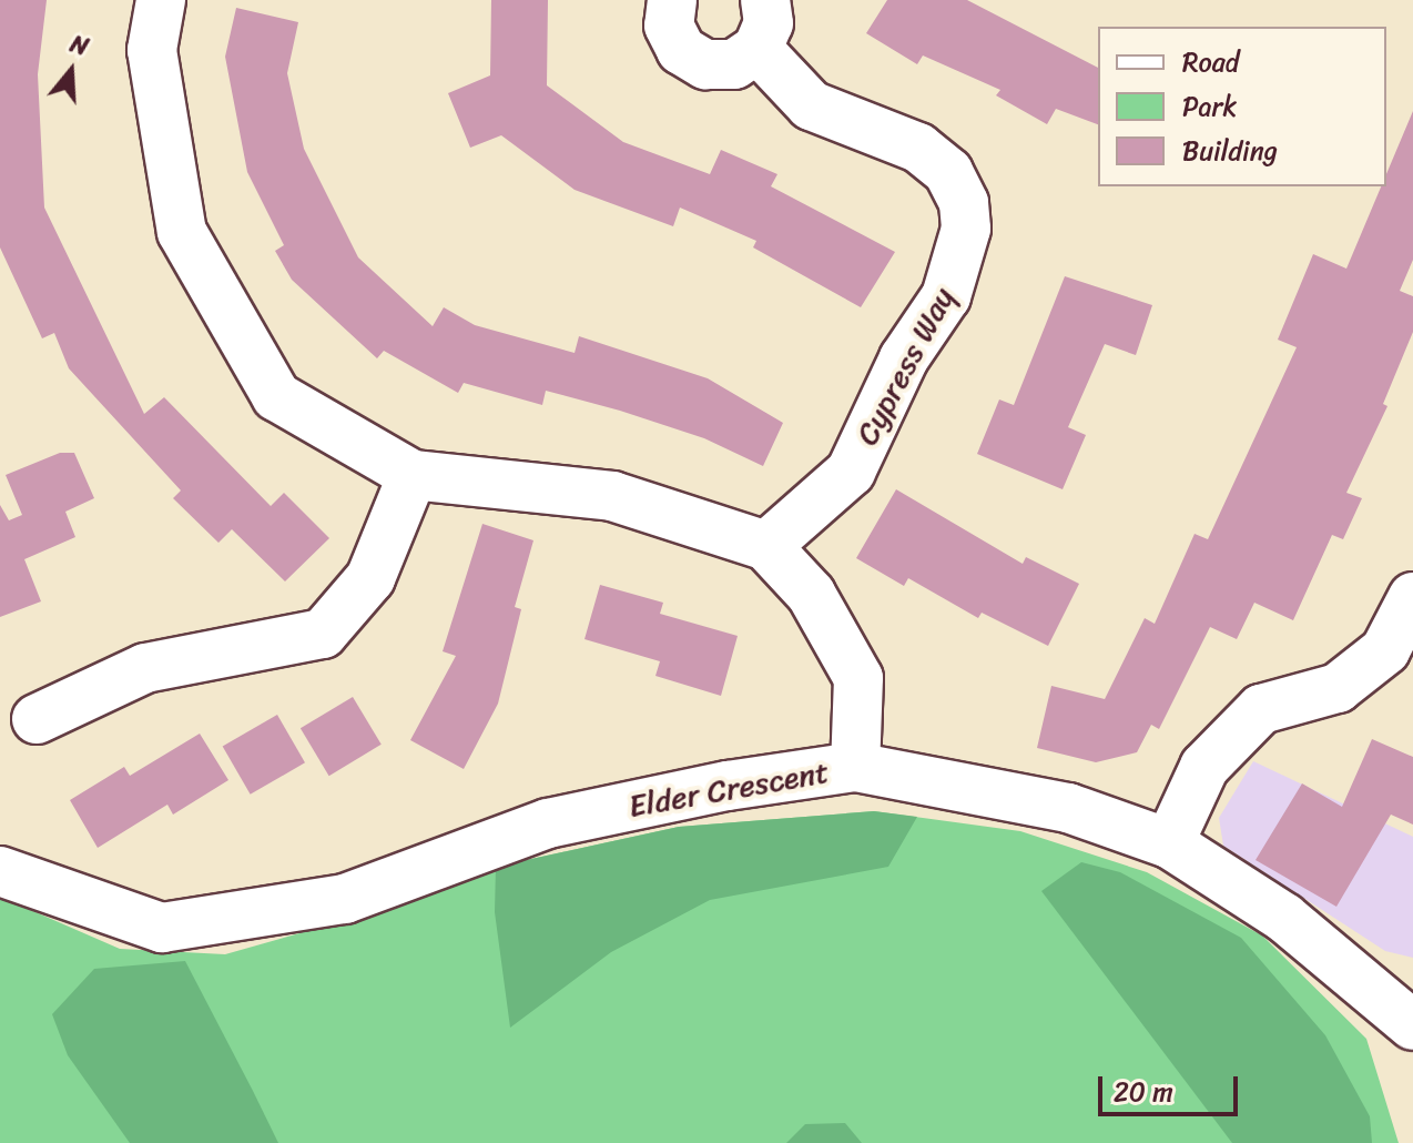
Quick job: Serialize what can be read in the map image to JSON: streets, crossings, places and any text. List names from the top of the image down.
{
  "streets": {
    "street": ["Cypress Way", "Elder Crescent"]
  },
  "legend": ["Road", "Park", "Building"],
  "scale_bar": "20 m",
  "north": "top"
}
